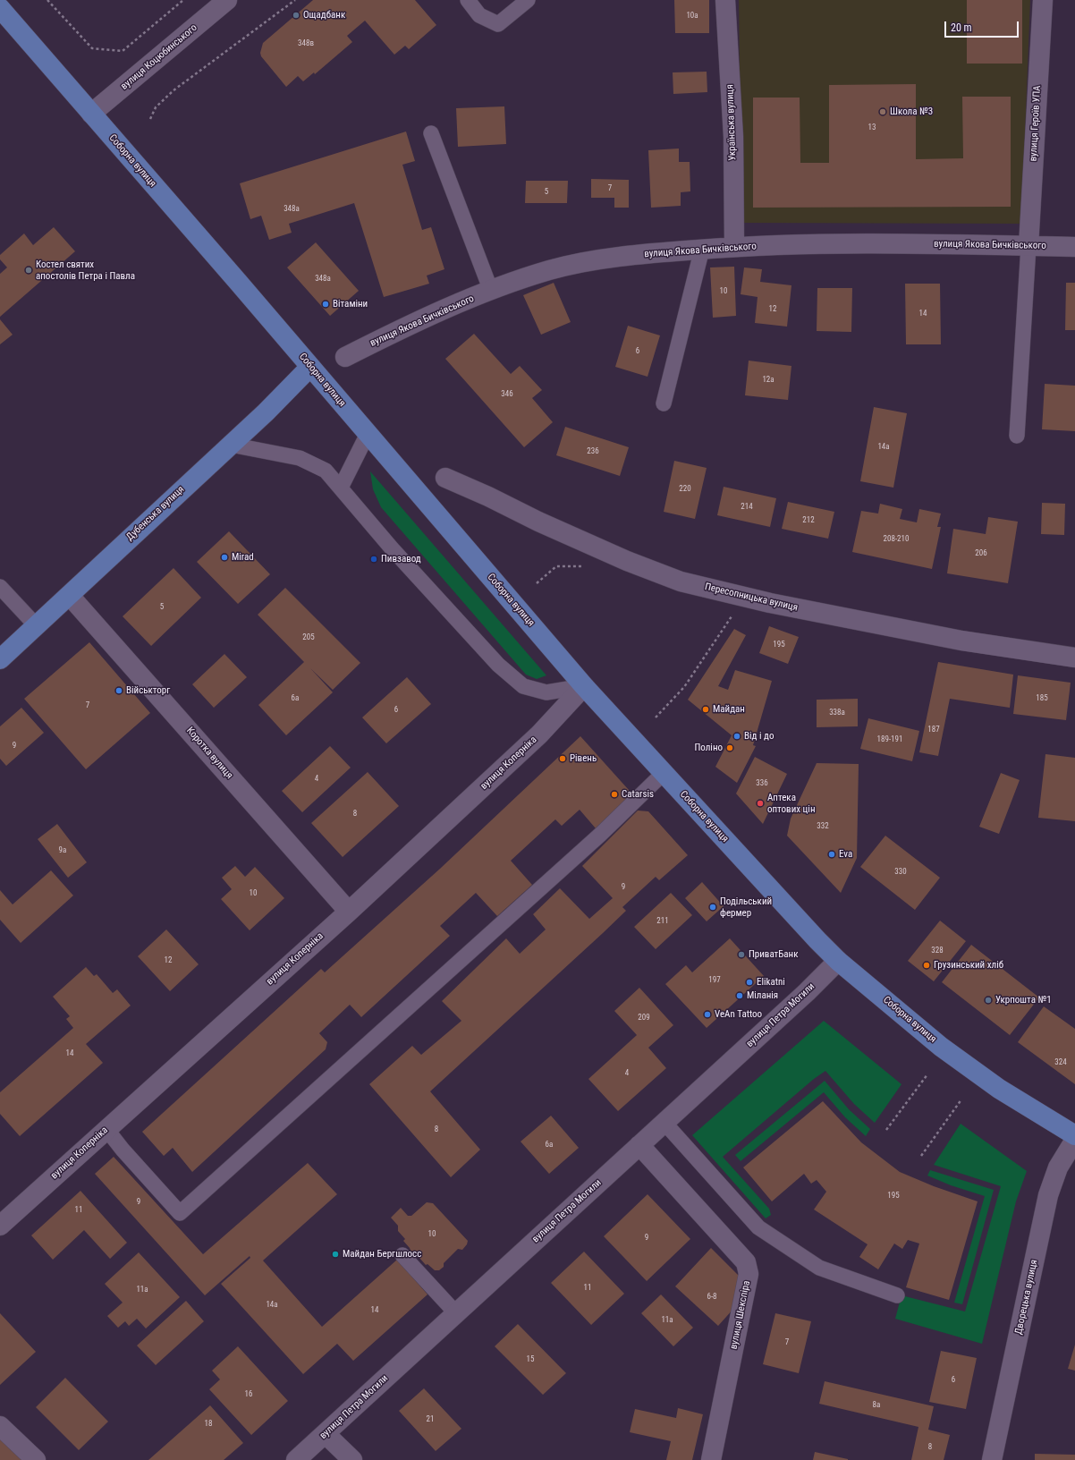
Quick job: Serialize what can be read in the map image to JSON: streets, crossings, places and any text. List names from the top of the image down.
{
  "streets": {
    "main road": ["Соборна вулиця", "Дубенська вулиця"],
    "street": [
      "вулиця Коцюбинського",
      "Українська вулиця",
      "вулиця Героїв УПА",
      "вулиця Якова Бичківського",
      "Пересопницька вулиця",
      "Коротка вулиця",
      "вулиця Коперніка",
      "вулиця Петра Могили",
      "Дворецька вулиця",
      "вулиця Шекспіра"
    ]
  },
  "crossings": [
    ["вулиця Коцюбинського", "Соборна вулиця"],
    ["Українська вулиця", "вулиця Якова Бичківського"],
    ["вулиця Героїв УПА", "вулиця Якова Бичківського"],
    ["Соборна вулиця", "Дубенська вулиця"],
    ["Соборна вулиця", "вулиця Коперніка"],
    ["Соборна вулиця", "вулиця Петра Могили"],
    ["Дубенська вулиця", "Коротка вулиця"],
    ["Коротка вулиця", "вулиця Коперніка"],
    ["вулиця Петра Могили", "вулиця Шекспіра"]
  ],
  "places": [
    "Ощадбанк",
    "Школа №3",
    "Костел святих апостолів Петра і Павла",
    "Вітаміни",
    "Mirad",
    "Пивзавод",
    "Військторг",
    "Майдан",
    "Від і до",
    "Поліно",
    "Рівень",
    "Catarsis",
    "Аптека оптових цін",
    "Eva",
    "Подільський фермер",
    "ПриватБанк",
    "Грузинський хліб",
    "Elikatni",
    "Міланія",
    "Укрпошта №1",
    "VeAn Tattoo",
    "Майдан Бергшлосс"
  ],
  "house_numbers": [
    "10а",
    "348в",
    "13",
    "7",
    "5",
    "348а",
    "348а",
    "10",
    "12",
    "14",
    "6",
    "12а",
    "346",
    "14а",
    "236",
    "220",
    "214",
    "212",
    "208-210",
    "206",
    "5",
    "205",
    "195",
    "6а",
    "185",
    "7",
    "6",
    "338а",
    "187",
    "189-191",
    "9",
    "4",
    "336",
    "8",
    "332",
    "9а",
    "330",
    "9",
    "10",
    "211",
    "328",
    "12",
    "197",
    "209",
    "14",
    "324",
    "4",
    "8",
    "6а",
    "195",
    "9",
    "11",
    "10",
    "9",
    "11",
    "11а",
    "6-8",
    "14а",
    "14",
    "11а",
    "7",
    "15",
    "6",
    "16",
    "8а",
    "21",
    "18",
    "8"
  ],
  "scale_bar": "20 m"
}
